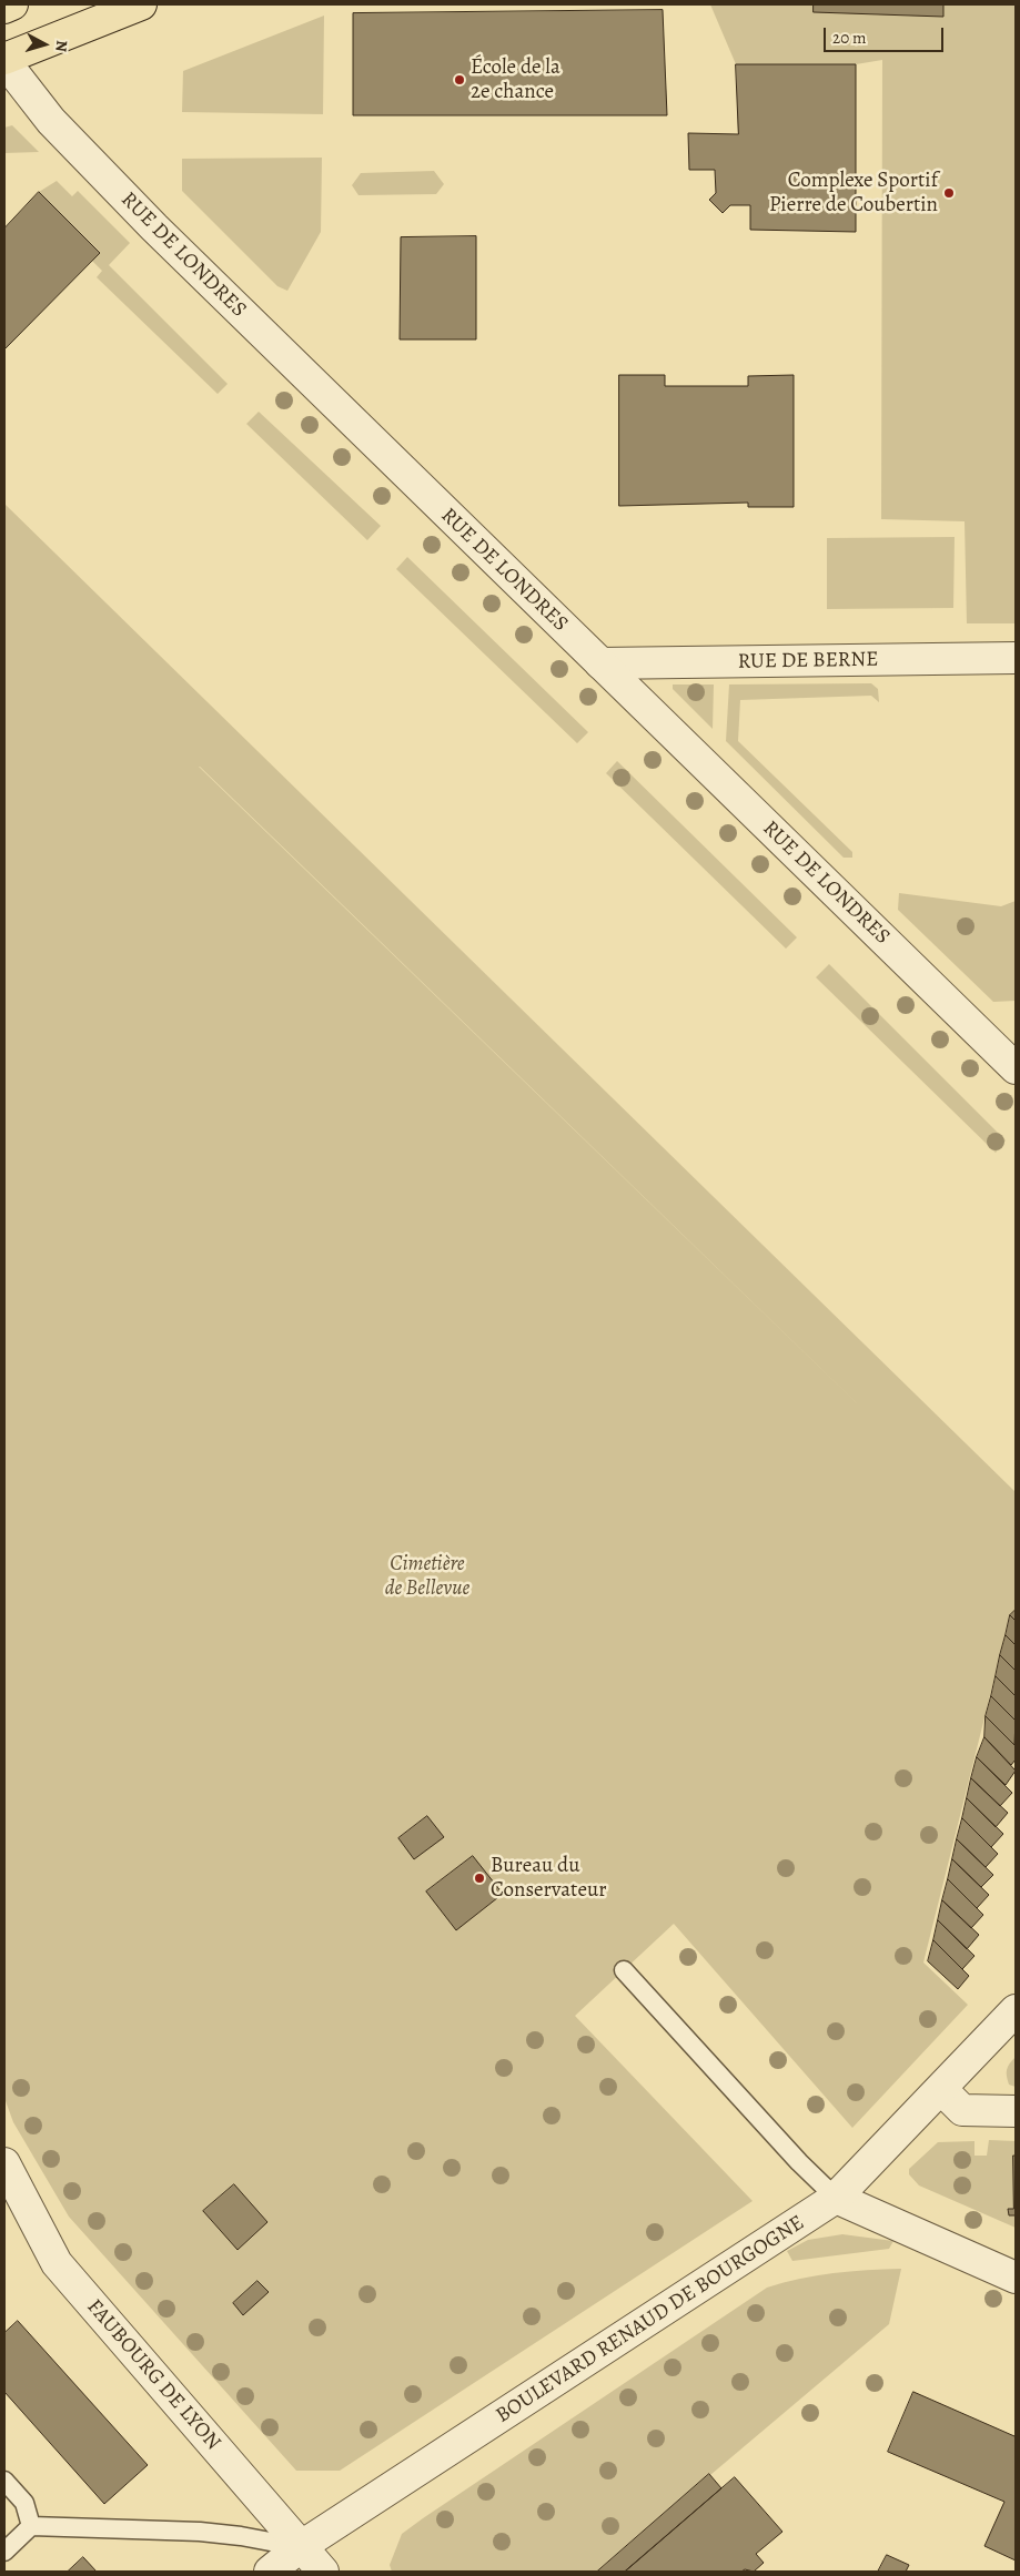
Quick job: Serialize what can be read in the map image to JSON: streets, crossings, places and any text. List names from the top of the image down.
{
  "streets": {
    "street": [
      "RUE DE LONDRES",
      "RUE DE BERNE",
      "BOULEVARD RENAUD DE BOURGOGNE",
      "FAUBOURG DE LYON"
    ]
  },
  "crossings": [
    ["RUE DE LONDRES", "RUE DE BERNE"],
    ["BOULEVARD RENAUD DE BOURGOGNE", "FAUBOURG DE LYON"]
  ],
  "parks": ["Cimetière de Bellevue"],
  "places": ["École de la 2e chance", "Complexe Sportif Pierre de Coubertin", "Bureau du Conservateur"],
  "scale_bar": "20 m",
  "north": "right"
}
